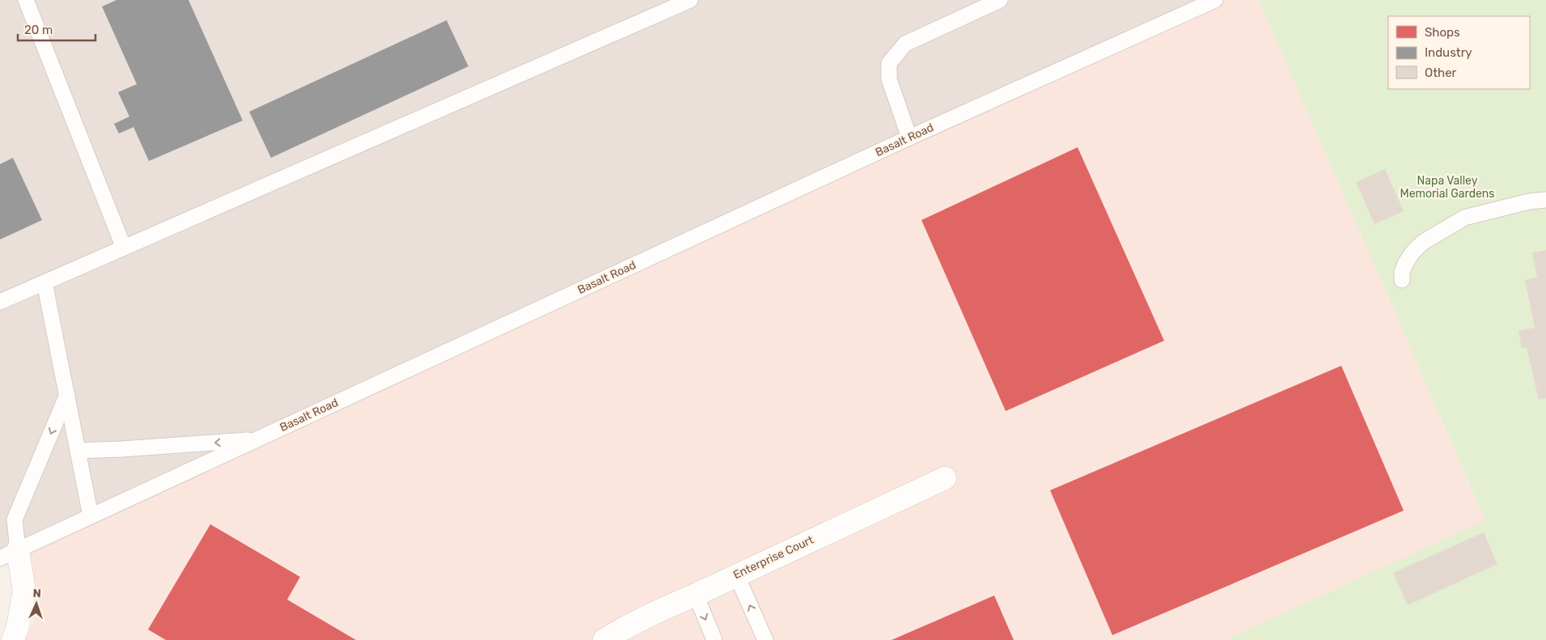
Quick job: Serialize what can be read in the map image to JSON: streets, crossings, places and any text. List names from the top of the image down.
{
  "streets": {
    "street": ["Enterprise Court"],
    "lane": ["Basalt Road"]
  },
  "parks": ["Napa Valley Memorial Gardens"],
  "legend": ["Shops", "Industry", "Other"],
  "scale_bar": "20 m",
  "north": "top"
}
